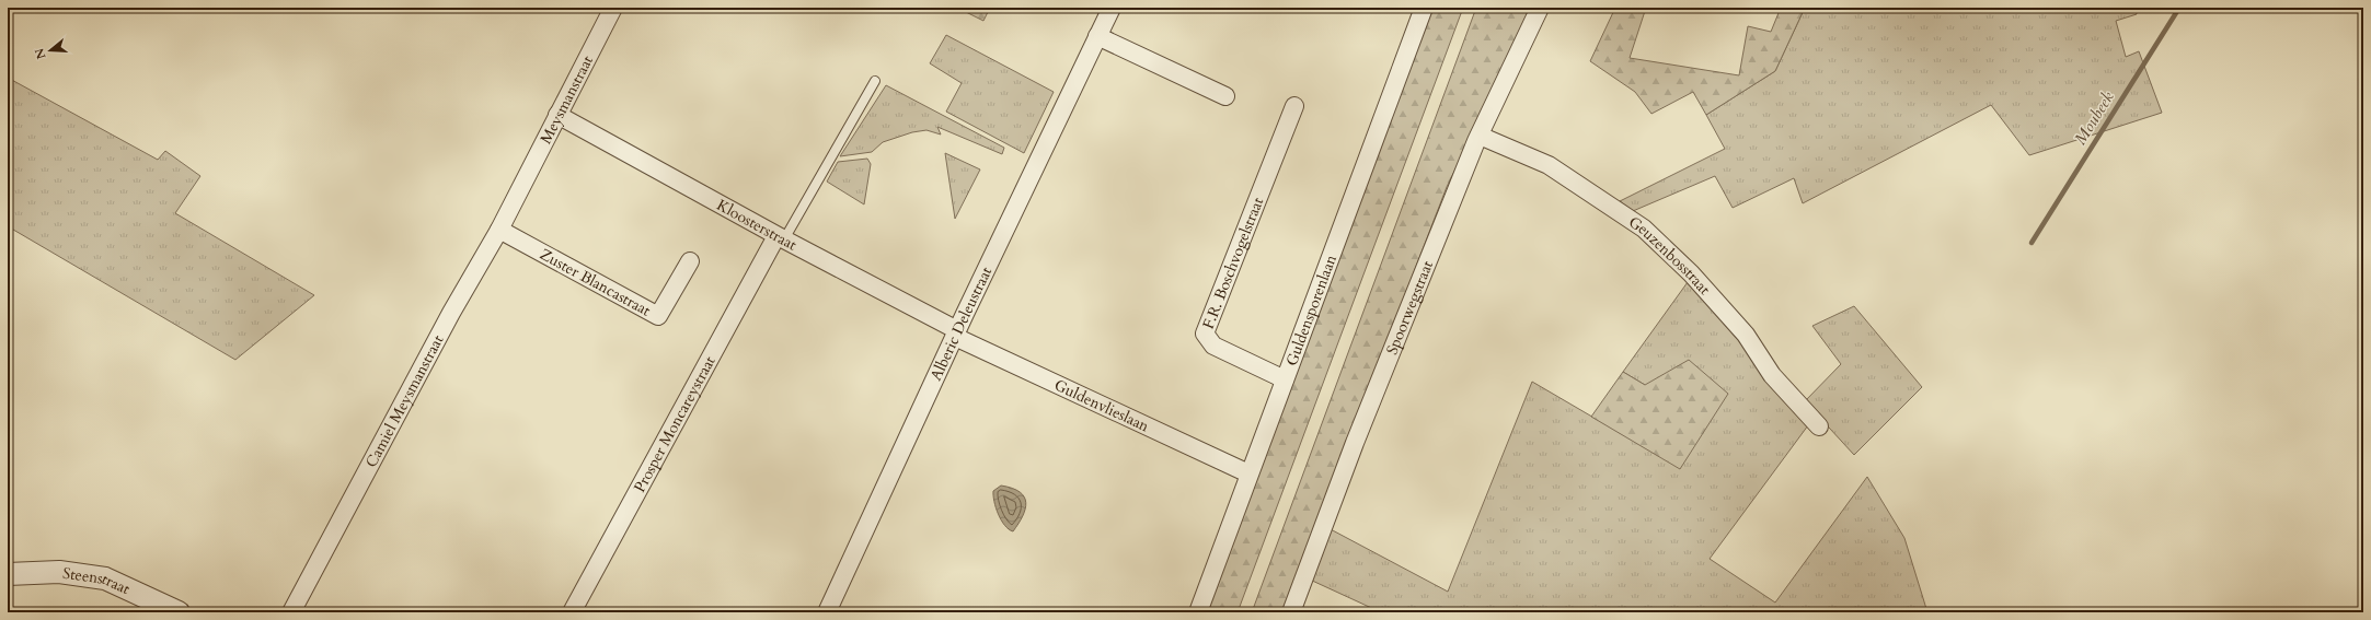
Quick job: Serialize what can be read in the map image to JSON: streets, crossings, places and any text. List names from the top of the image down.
{
  "streets": {
    "street": [
      "Meysmanstraat",
      "Kloosterstraat",
      "Geuzenbosstraat",
      "F.R. Boschvogelstraat",
      "Zuster Blancastraat",
      "Spoorwegstraat",
      "Guldensporenlaan",
      "Alberic Deleustraat",
      "Camiel Meysmanstraat",
      "Guldenvlieslaan",
      "Prosper Moncareystraat",
      "Steenstraat"
    ]
  },
  "crossings": [
    ["Meysmanstraat", "Kloosterstraat"],
    ["Meysmanstraat", "Camiel Meysmanstraat"],
    ["Kloosterstraat", "Alberic Deleustraat"],
    ["Kloosterstraat", "Guldenvlieslaan"],
    ["Kloosterstraat", "Prosper Moncareystraat"],
    ["Geuzenbosstraat", "Spoorwegstraat"],
    ["F.R. Boschvogelstraat", "Guldensporenlaan"],
    ["Zuster Blancastraat", "Camiel Meysmanstraat"],
    ["Guldensporenlaan", "Guldenvlieslaan"],
    ["Alberic Deleustraat", "Guldenvlieslaan"]
  ],
  "water": ["Moubeek"],
  "north": "left"
}
